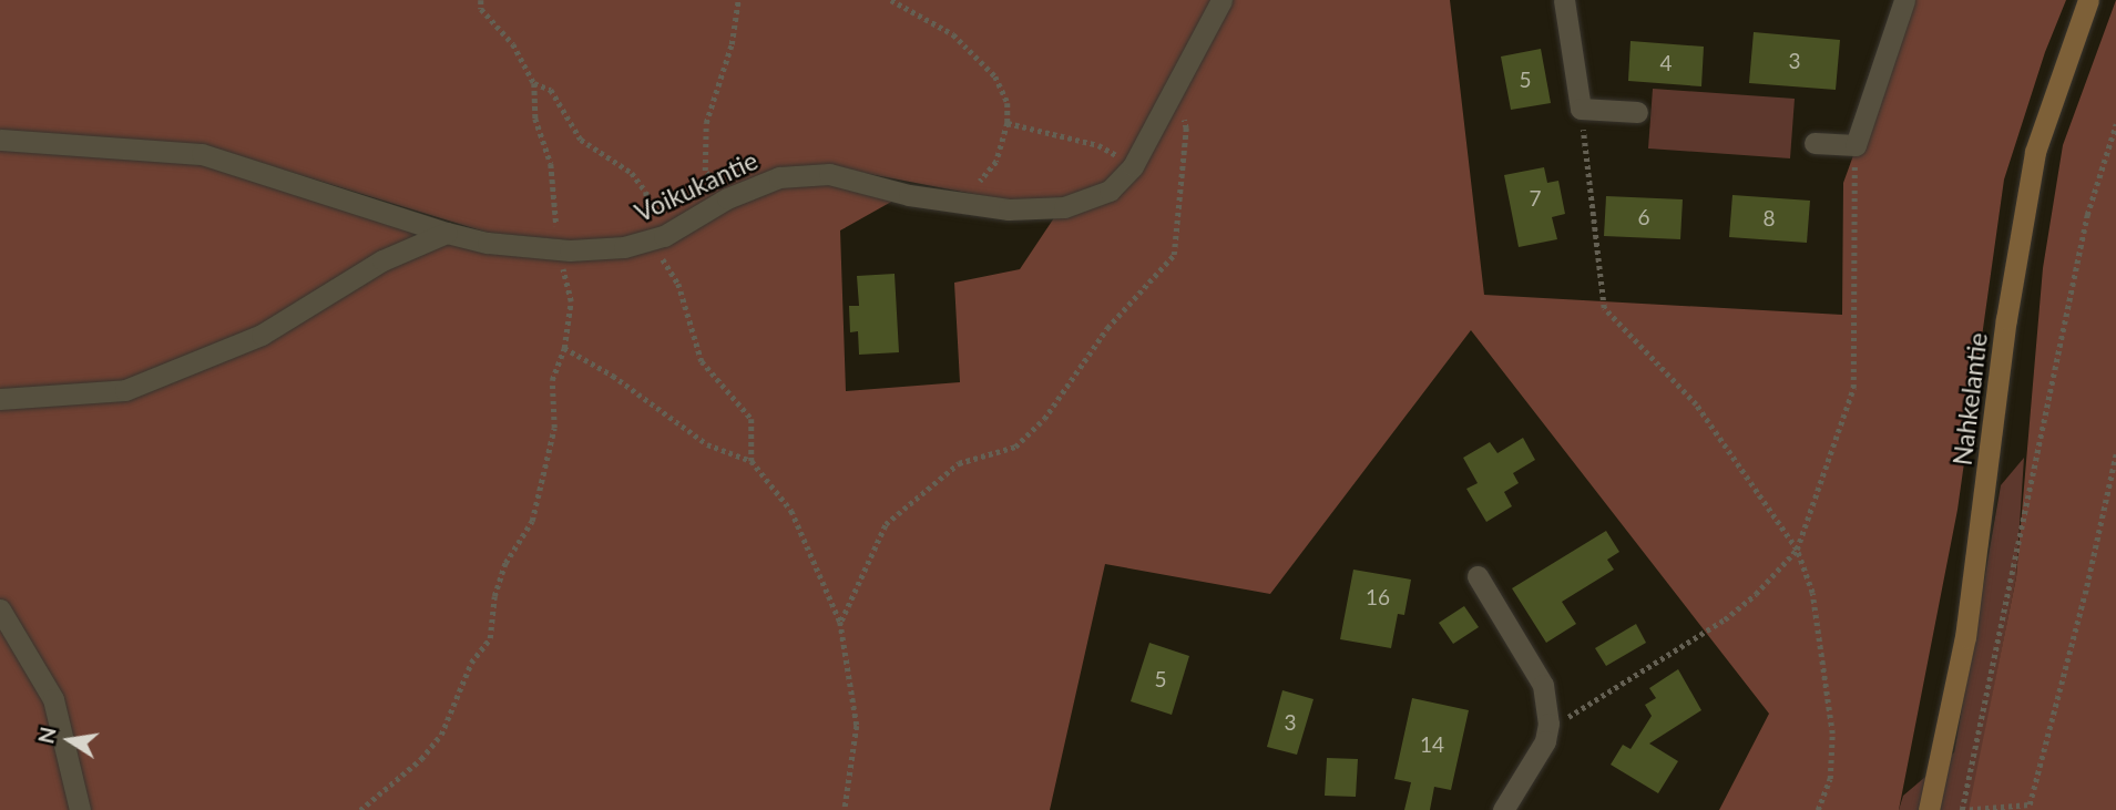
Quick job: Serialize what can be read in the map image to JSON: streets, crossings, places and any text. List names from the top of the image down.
{
  "streets": {
    "main road": ["Nahkelantie"],
    "street": ["Voikukantie"]
  },
  "house_numbers": [
    "3",
    "4",
    "5",
    "7",
    "6",
    "8",
    "16",
    "5",
    "3",
    "14"
  ],
  "north": "left"
}
